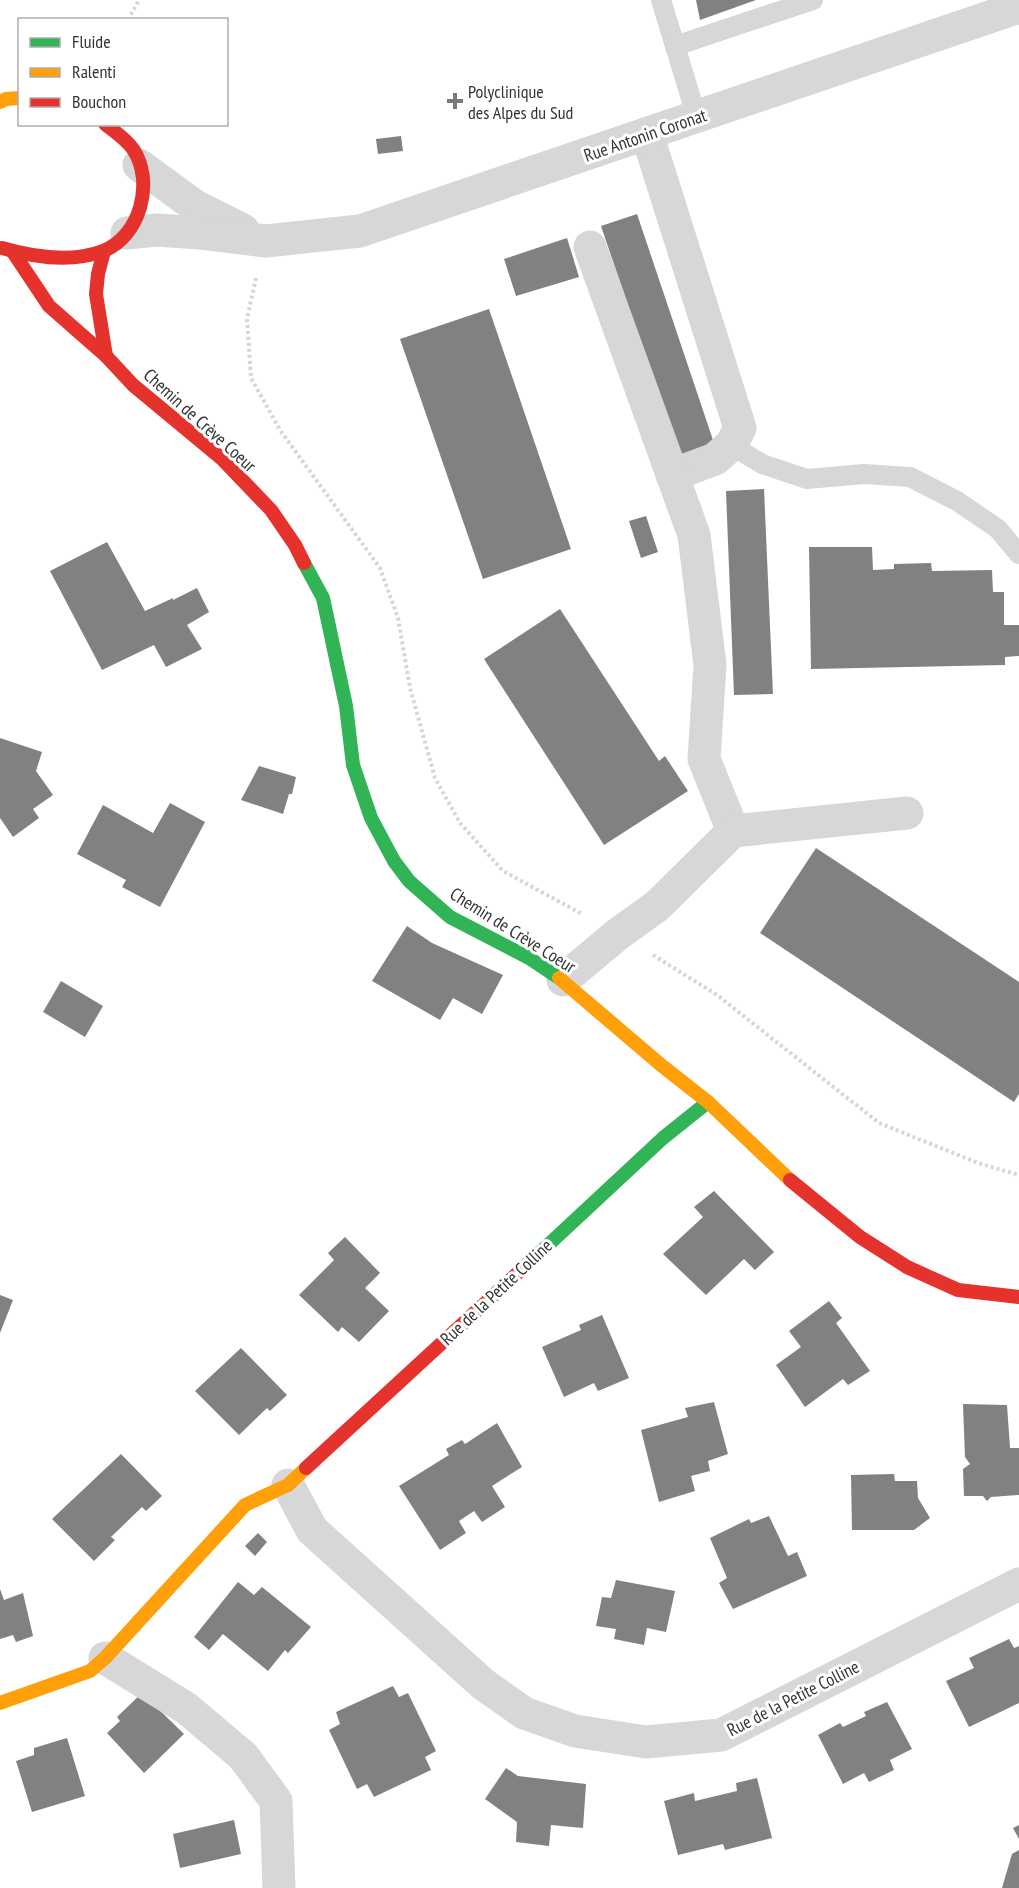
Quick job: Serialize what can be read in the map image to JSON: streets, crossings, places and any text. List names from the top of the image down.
{
  "streets": {
    "street": ["Rue Antonin Coronat", "Chemin de Crève Coeur", "Rue de la Petite Colline"]
  },
  "crossings": [
    ["Chemin de Crève Coeur", "Rue de la Petite Colline"]
  ],
  "places": {
    "health": ["Polyclinique des Alpes du Sud"]
  },
  "legend": ["Fluide", "Ralenti", "Bouchon"]
}
